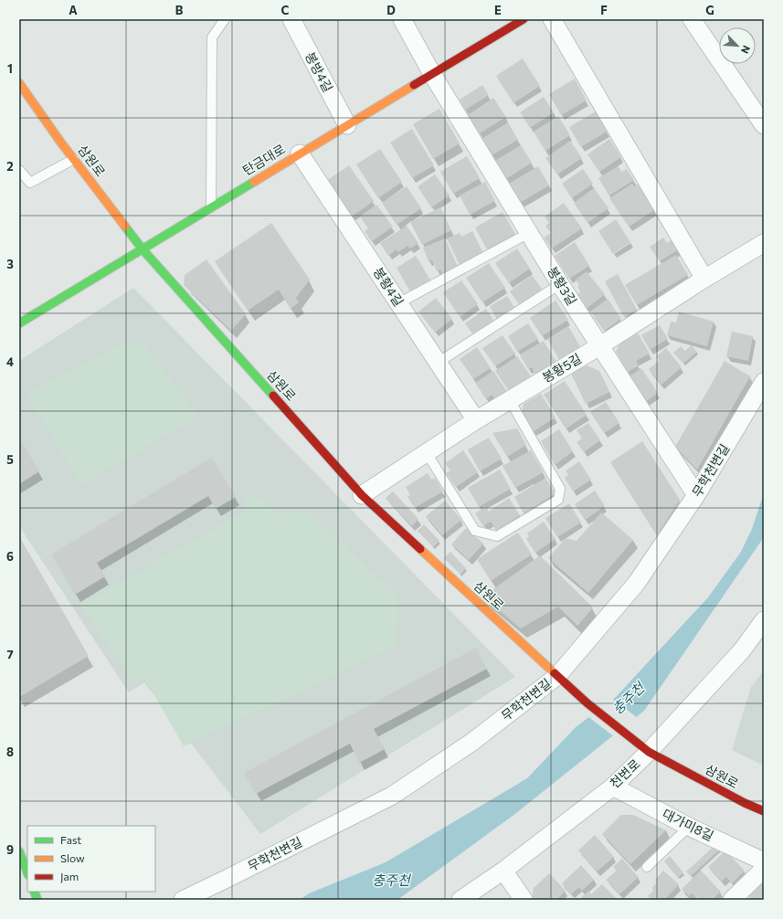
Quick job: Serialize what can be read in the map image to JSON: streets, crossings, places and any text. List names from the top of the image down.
{
  "streets": {
    "street": [
      "봉방4길",
      "탄금대로",
      "삼원로",
      "봉황3길",
      "봉황4길",
      "봉황5길",
      "무학천변길",
      "천변로",
      "대가미8길"
    ]
  },
  "crossings": [
    ["봉방4길", "탄금대로"],
    ["탄금대로", "삼원로"],
    ["탄금대로", "봉황3길"],
    ["탄금대로", "봉황4길"],
    ["삼원로", "봉황5길"],
    ["삼원로", "무학천변길"],
    ["삼원로", "천변로"],
    ["봉황3길", "봉황5길"],
    ["봉황3길", "무학천변길"],
    ["봉황4길", "봉황5길"],
    ["천변로", "대가미8길"]
  ],
  "water": ["충주천"],
  "legend": ["Fast", "Slow", "Jam"],
  "north": "bottom right",
  "grid": {
    "columns": [
      "A",
      "B",
      "C",
      "D",
      "E",
      "F",
      "G"
    ],
    "rows": [
      "1",
      "2",
      "3",
      "4",
      "5",
      "6",
      "7",
      "8",
      "9"
    ]
  }
}
